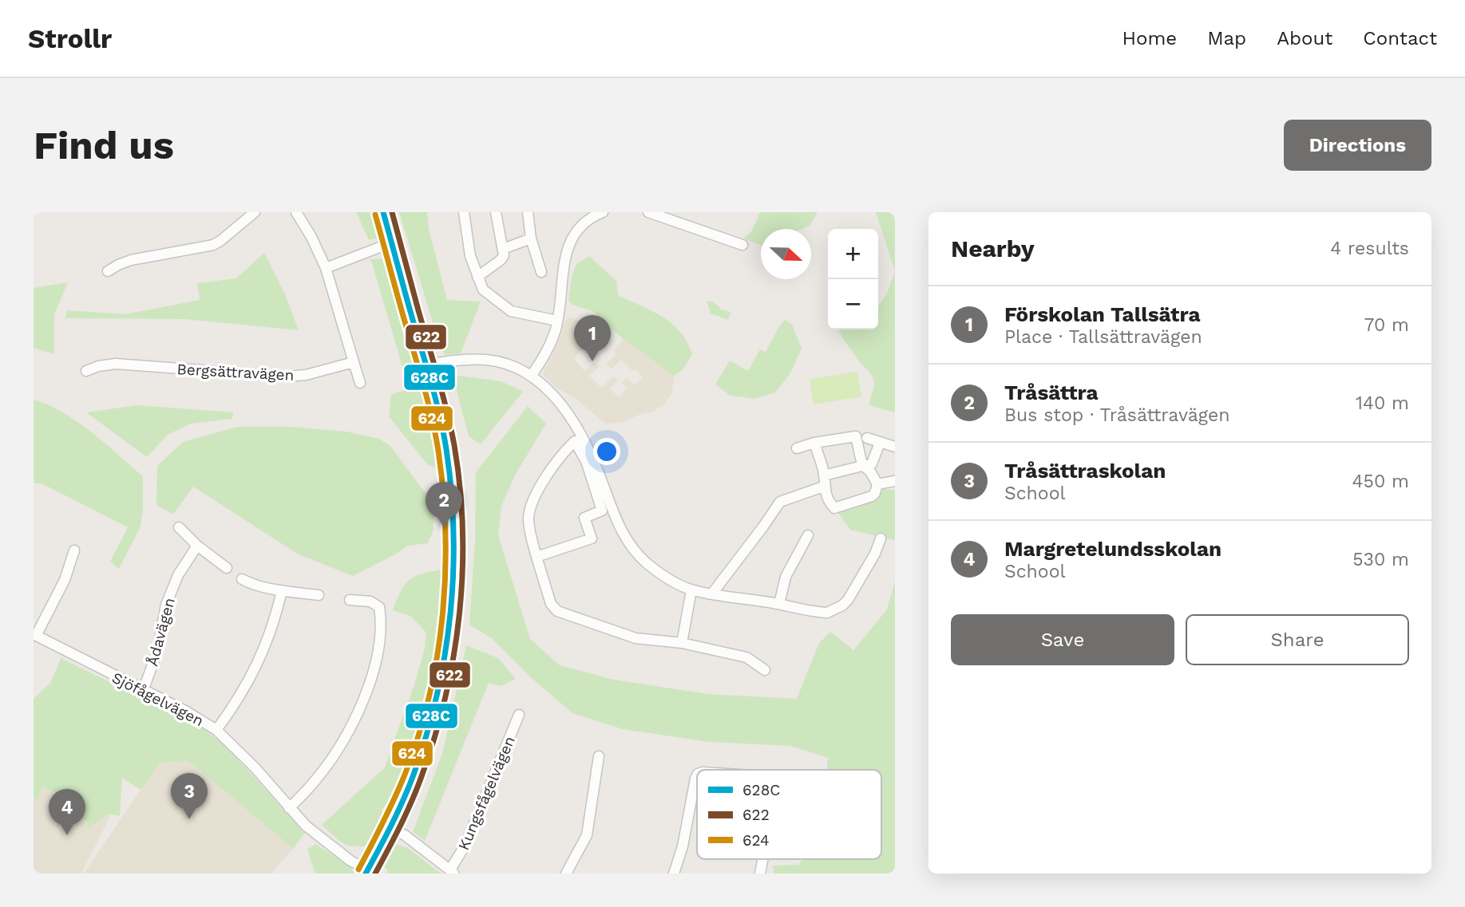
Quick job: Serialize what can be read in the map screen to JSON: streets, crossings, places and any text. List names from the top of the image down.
{
  "streets": {
    "street": [
      "Bergsättravägen",
      "Ådavägen",
      "Sjöfågelvägen",
      "Kungsfågelvägen"
    ]
  },
  "crossings": [
    ["Ådavägen", "Sjöfågelvägen"]
  ],
  "lines": ["transit line 628C", "transit line 622", "transit line 624"],
  "legend": ["628C", "622", "624"],
  "north": "right",
  "page": {
    "header": "Strollr",
    "nav": [
      "Home",
      "Map",
      "About",
      "Contact"
    ],
    "buttons": [
      "Directions",
      ["Save", "Share"]
    ],
    "title": "Find us",
    "heading": ["Nearby", "4 results"],
    "map_buttons": ["+", "−"],
    "list": [
      {
        "mark": "1",
        "name": "Förskolan Tallsätra",
        "note": "Place · Tallsättravägen",
        "value": "70 m"
      },
      {
        "mark": "2",
        "name": "Tråsättra",
        "note": "Bus stop · Tråsättravägen",
        "value": "140 m"
      },
      {
        "mark": "3",
        "name": "Tråsättraskolan",
        "note": "School",
        "value": "450 m"
      },
      {
        "mark": "4",
        "name": "Margretelundsskolan",
        "note": "School",
        "value": "530 m"
      }
    ],
    "pins": [
      "1",
      "2",
      "3",
      "4"
    ]
  }
}
